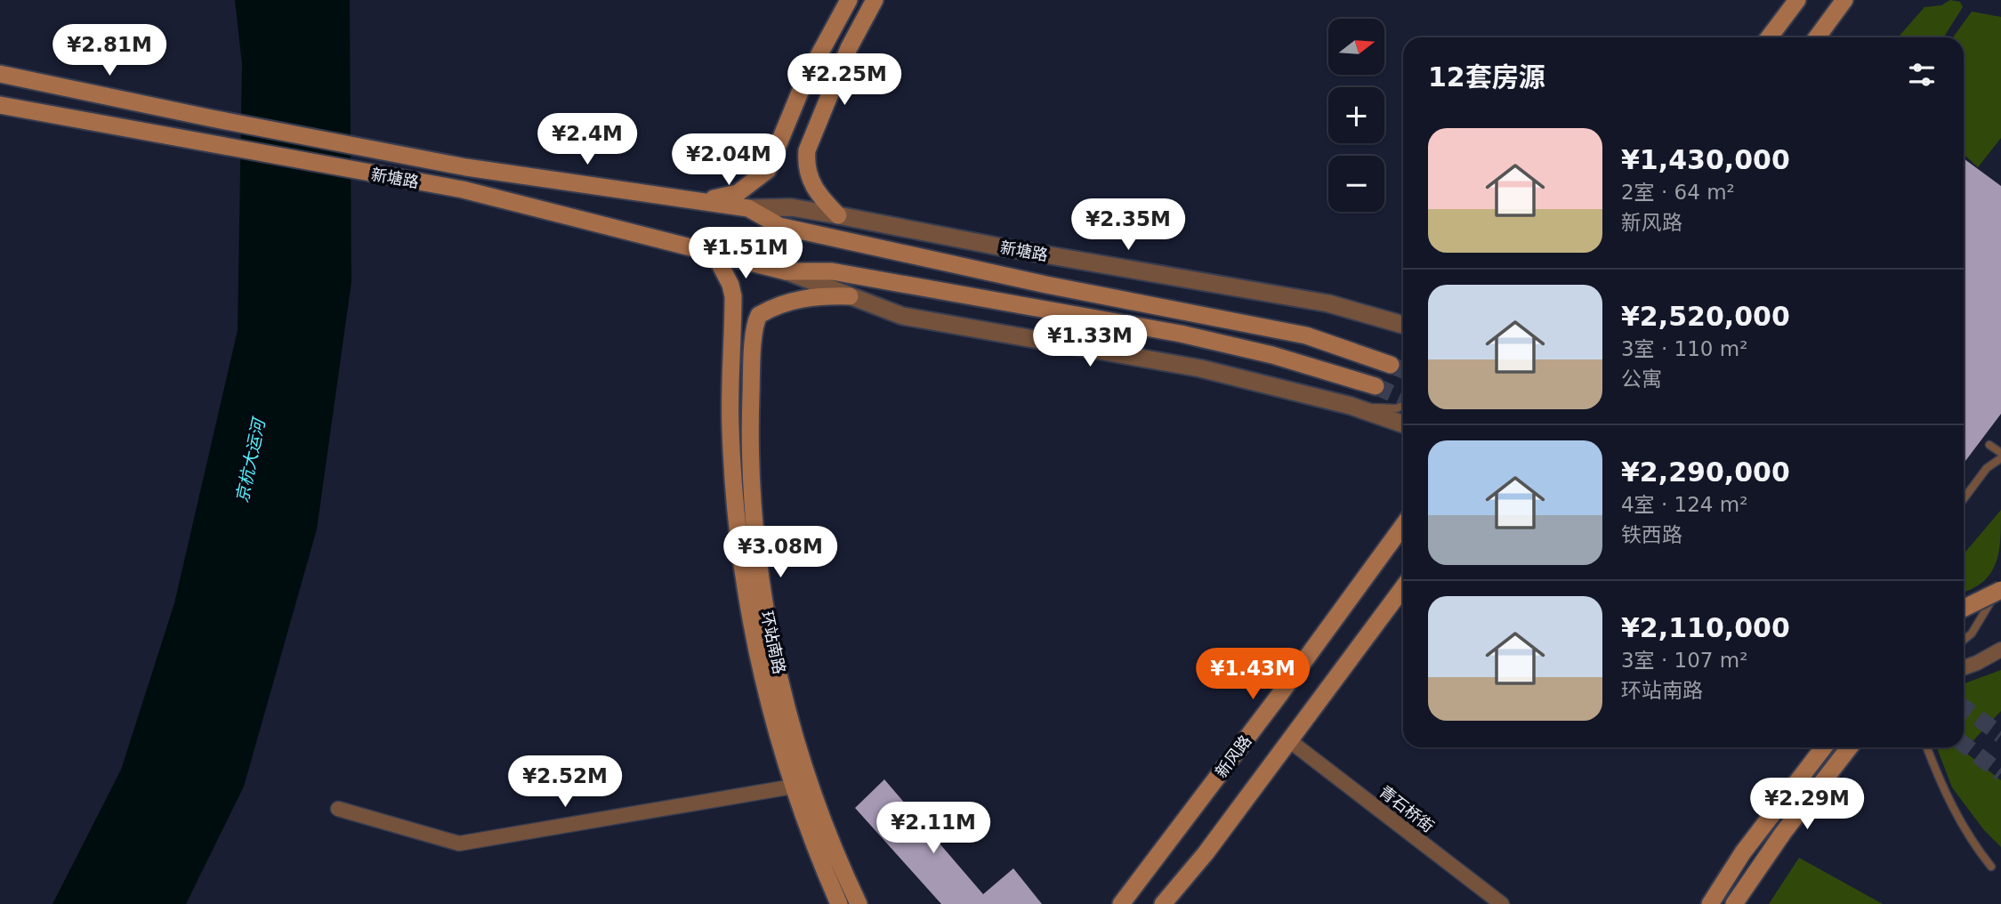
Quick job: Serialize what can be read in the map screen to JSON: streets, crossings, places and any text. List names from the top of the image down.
{
  "streets": {
    "main road": ["新塘路", "环站南路", "新风路"],
    "street": ["青石桥街"]
  },
  "crossings": [
    ["新塘路", "环站南路"]
  ],
  "water": ["京杭大运河"],
  "north": "right",
  "page": {
    "map_buttons": ["+", "−"],
    "price": [
      "¥2.81M",
      "¥2.25M",
      "¥2.4M",
      "¥2.04M",
      "¥2.35M",
      "¥1.51M",
      "¥1.33M",
      "¥3.08M",
      "¥1.43M",
      "¥2.52M",
      "¥2.29M",
      "¥2.11M"
    ],
    "heading": "12套房源",
    "list": [
      {
        "name": "¥1,430,000",
        "note": "2室 · 64 m² · 新风路"
      },
      {
        "name": "¥2,520,000",
        "note": "3室 · 110 m² · 公寓"
      },
      {
        "name": "¥2,290,000",
        "note": "4室 · 124 m² · 铁西路"
      },
      {
        "name": "¥2,110,000",
        "note": "3室 · 107 m² · 环站南路"
      }
    ]
  }
}
